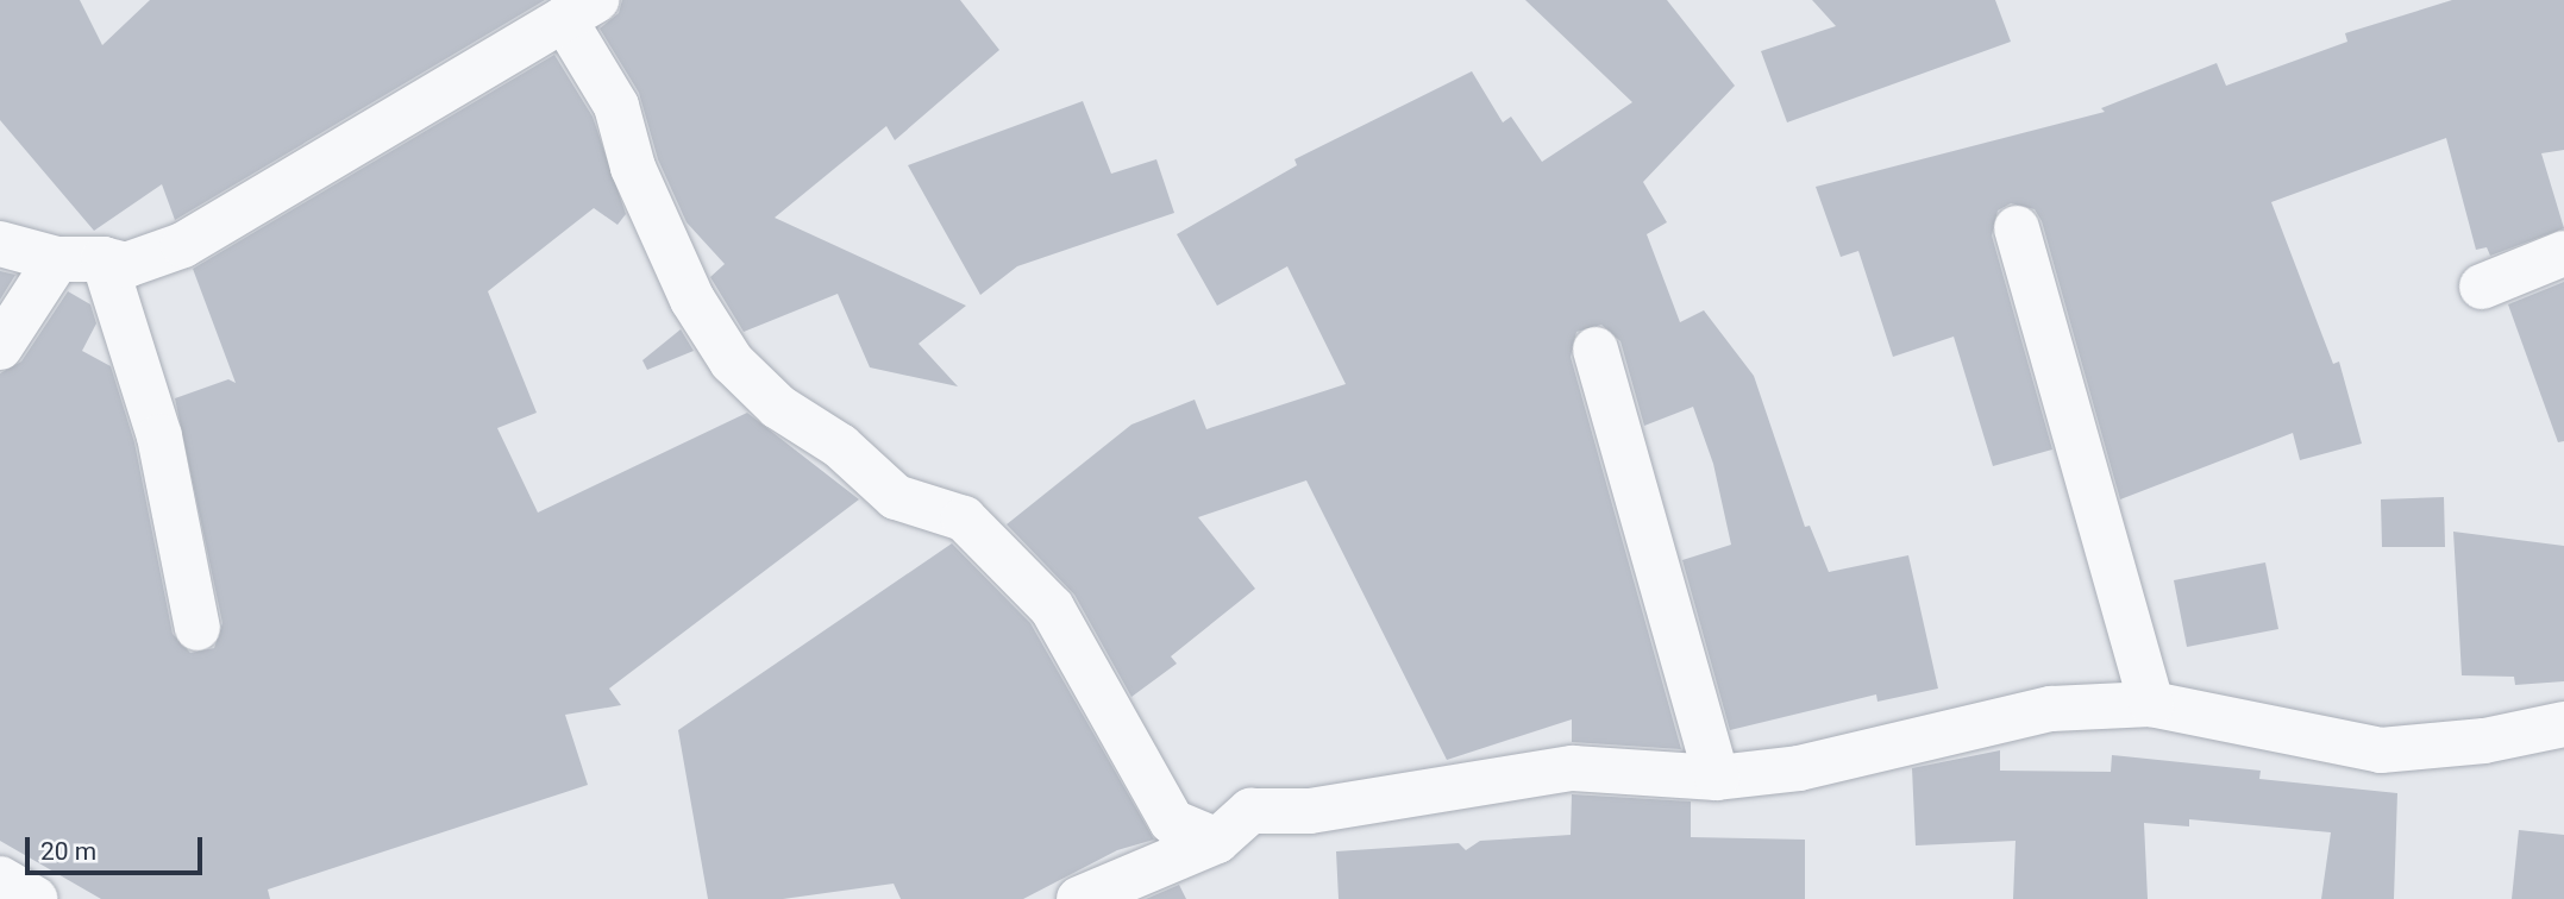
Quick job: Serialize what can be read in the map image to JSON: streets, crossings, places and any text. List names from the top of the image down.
{
  "scale_bar": "20 m"
}
